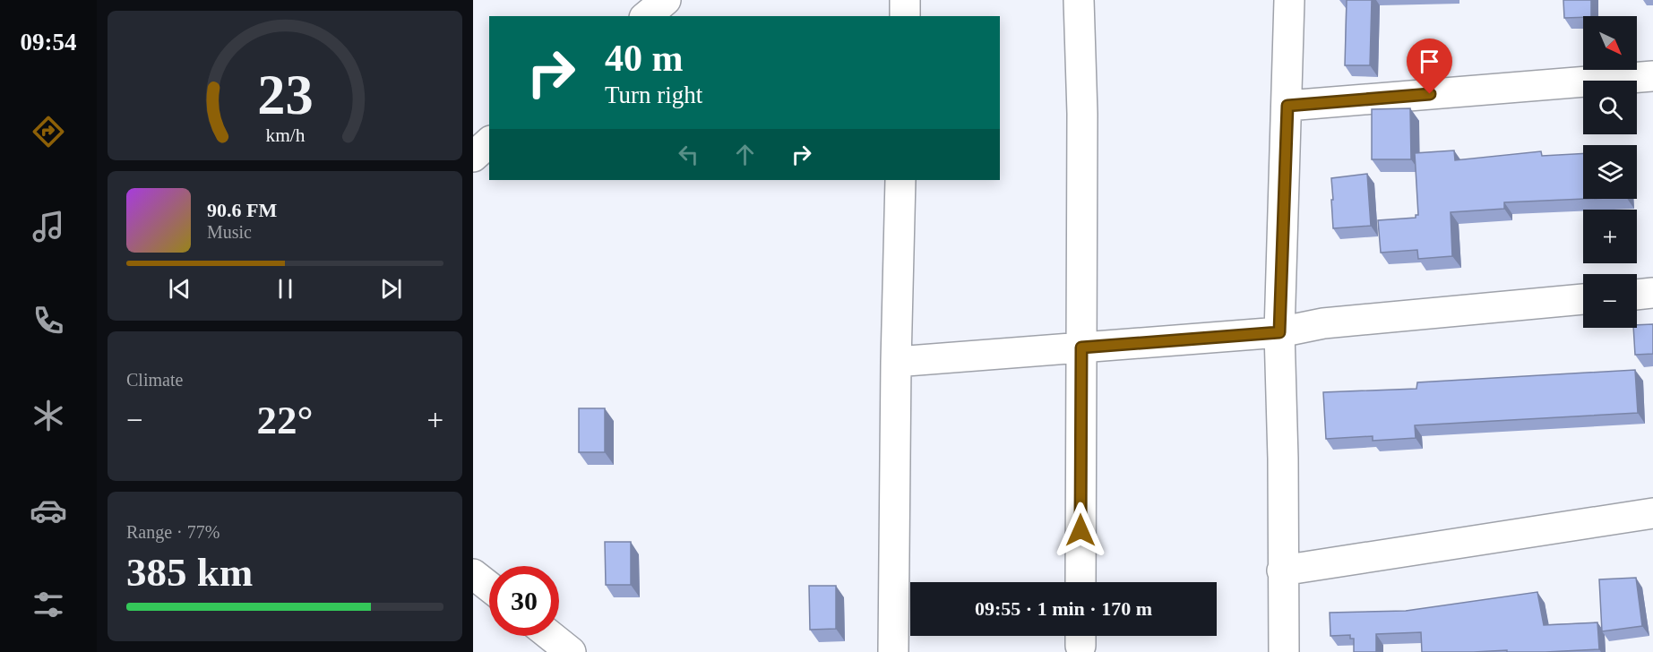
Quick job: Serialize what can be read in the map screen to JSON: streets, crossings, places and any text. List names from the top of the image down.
{
  "north": "bottom right",
  "page": {
    "tabs": "09:54",
    "map_buttons": ["+", "−"],
    "turn": ["40 m", "Turn right"],
    "song": ["90.6 FM", "Music"],
    "tile": [
      "Climate",
      ["Range · 77%", "385 km"]
    ],
    "heat": ["−", "22°", "+"],
    "limit": "30",
    "trip": "09:55 · 1 min · 170 m",
    "gauge": ["23", "km/h"]
  }
}
